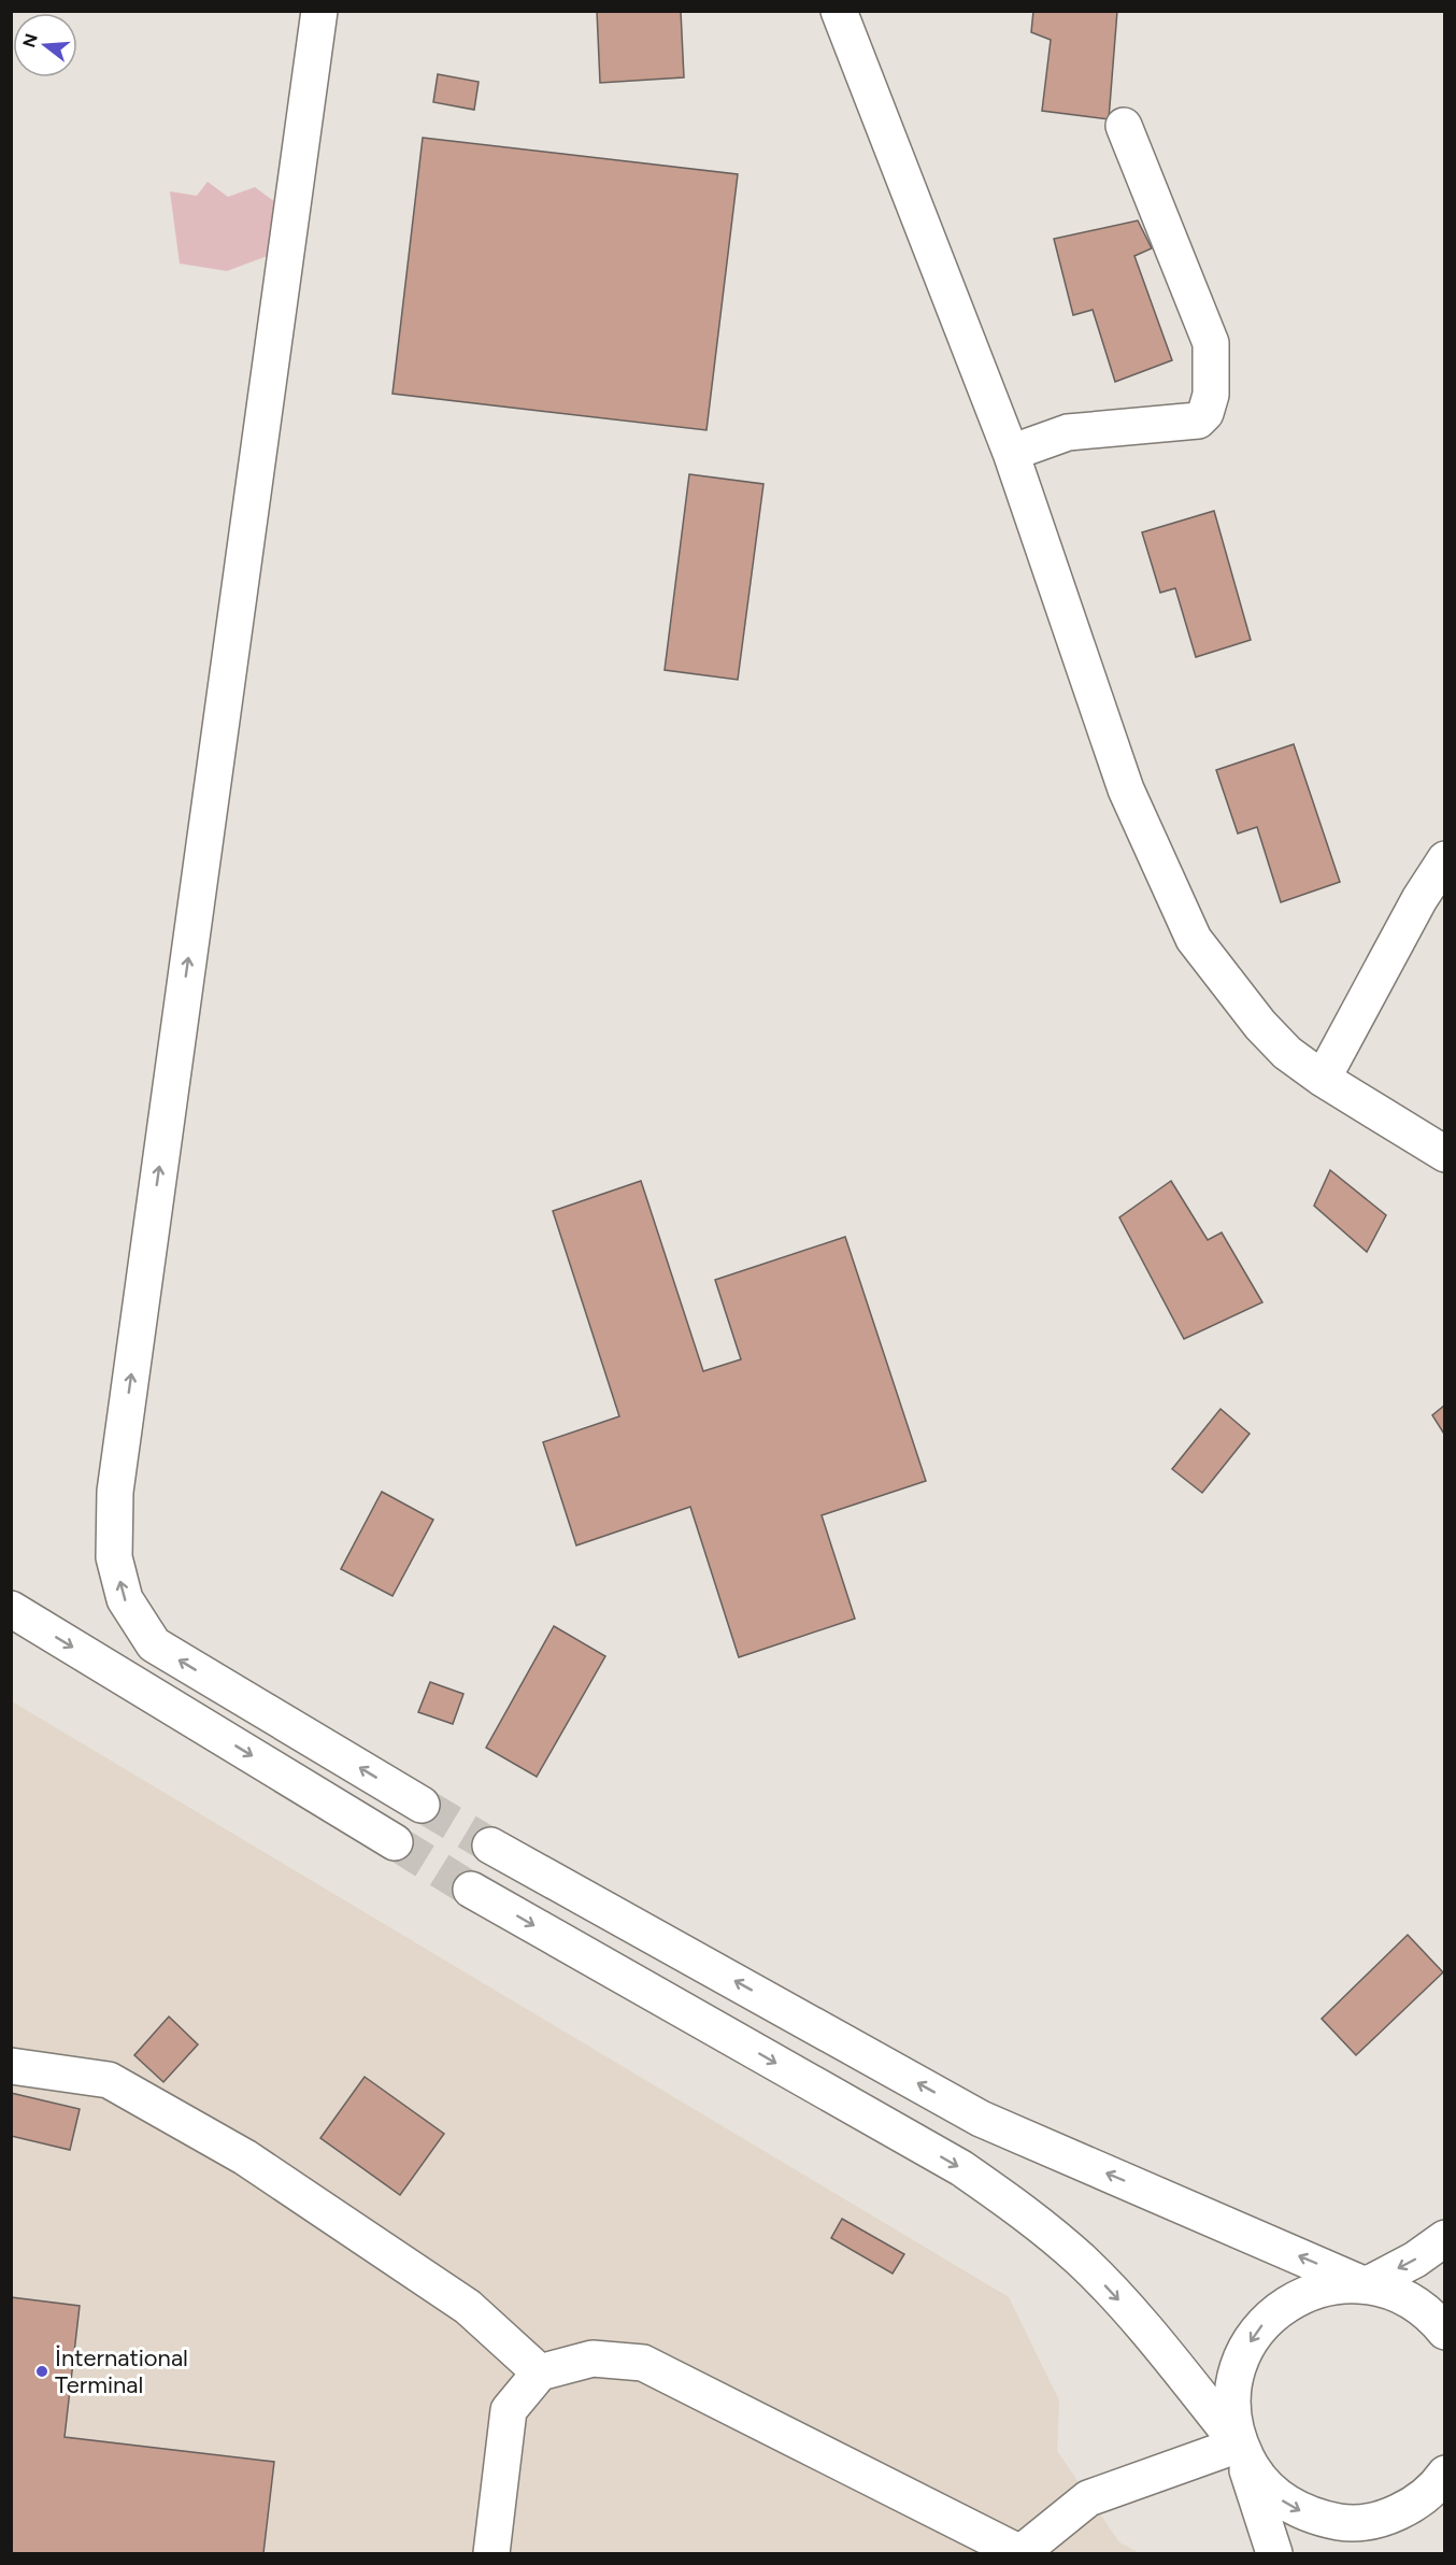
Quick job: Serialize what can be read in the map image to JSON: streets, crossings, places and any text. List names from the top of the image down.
{
  "places": ["İnternational Terminal"],
  "north": "left"
}
